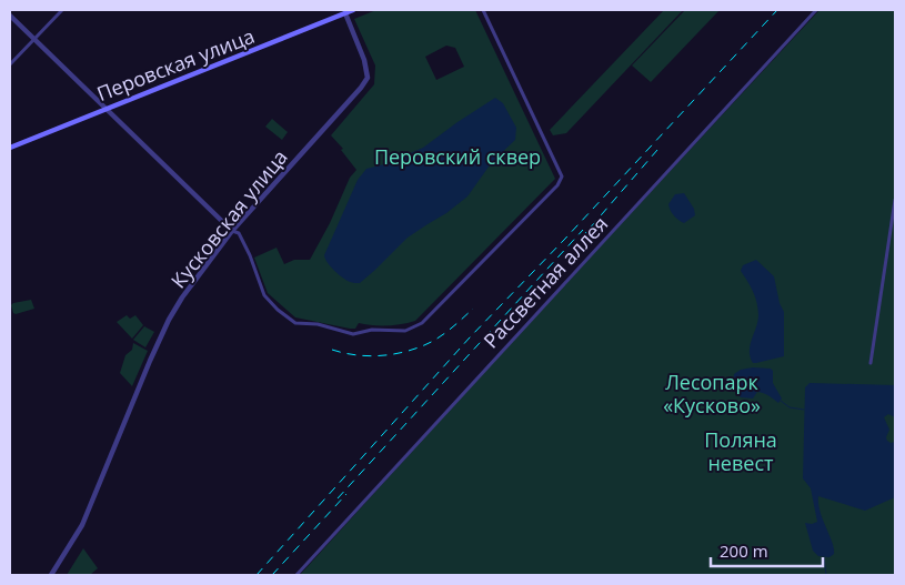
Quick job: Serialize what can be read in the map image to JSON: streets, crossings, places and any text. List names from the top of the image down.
{
  "streets": {
    "main road": ["Перовская улица"],
    "street": ["Кусковская улица", "Рассветная аллея"]
  },
  "crossings": [
    ["Перовская улица", "Кусковская улица"]
  ],
  "parks": ["Перовский сквер", "Лесопарк «Кусково»", "Поляна невест"],
  "scale_bar": "200 m"
}
